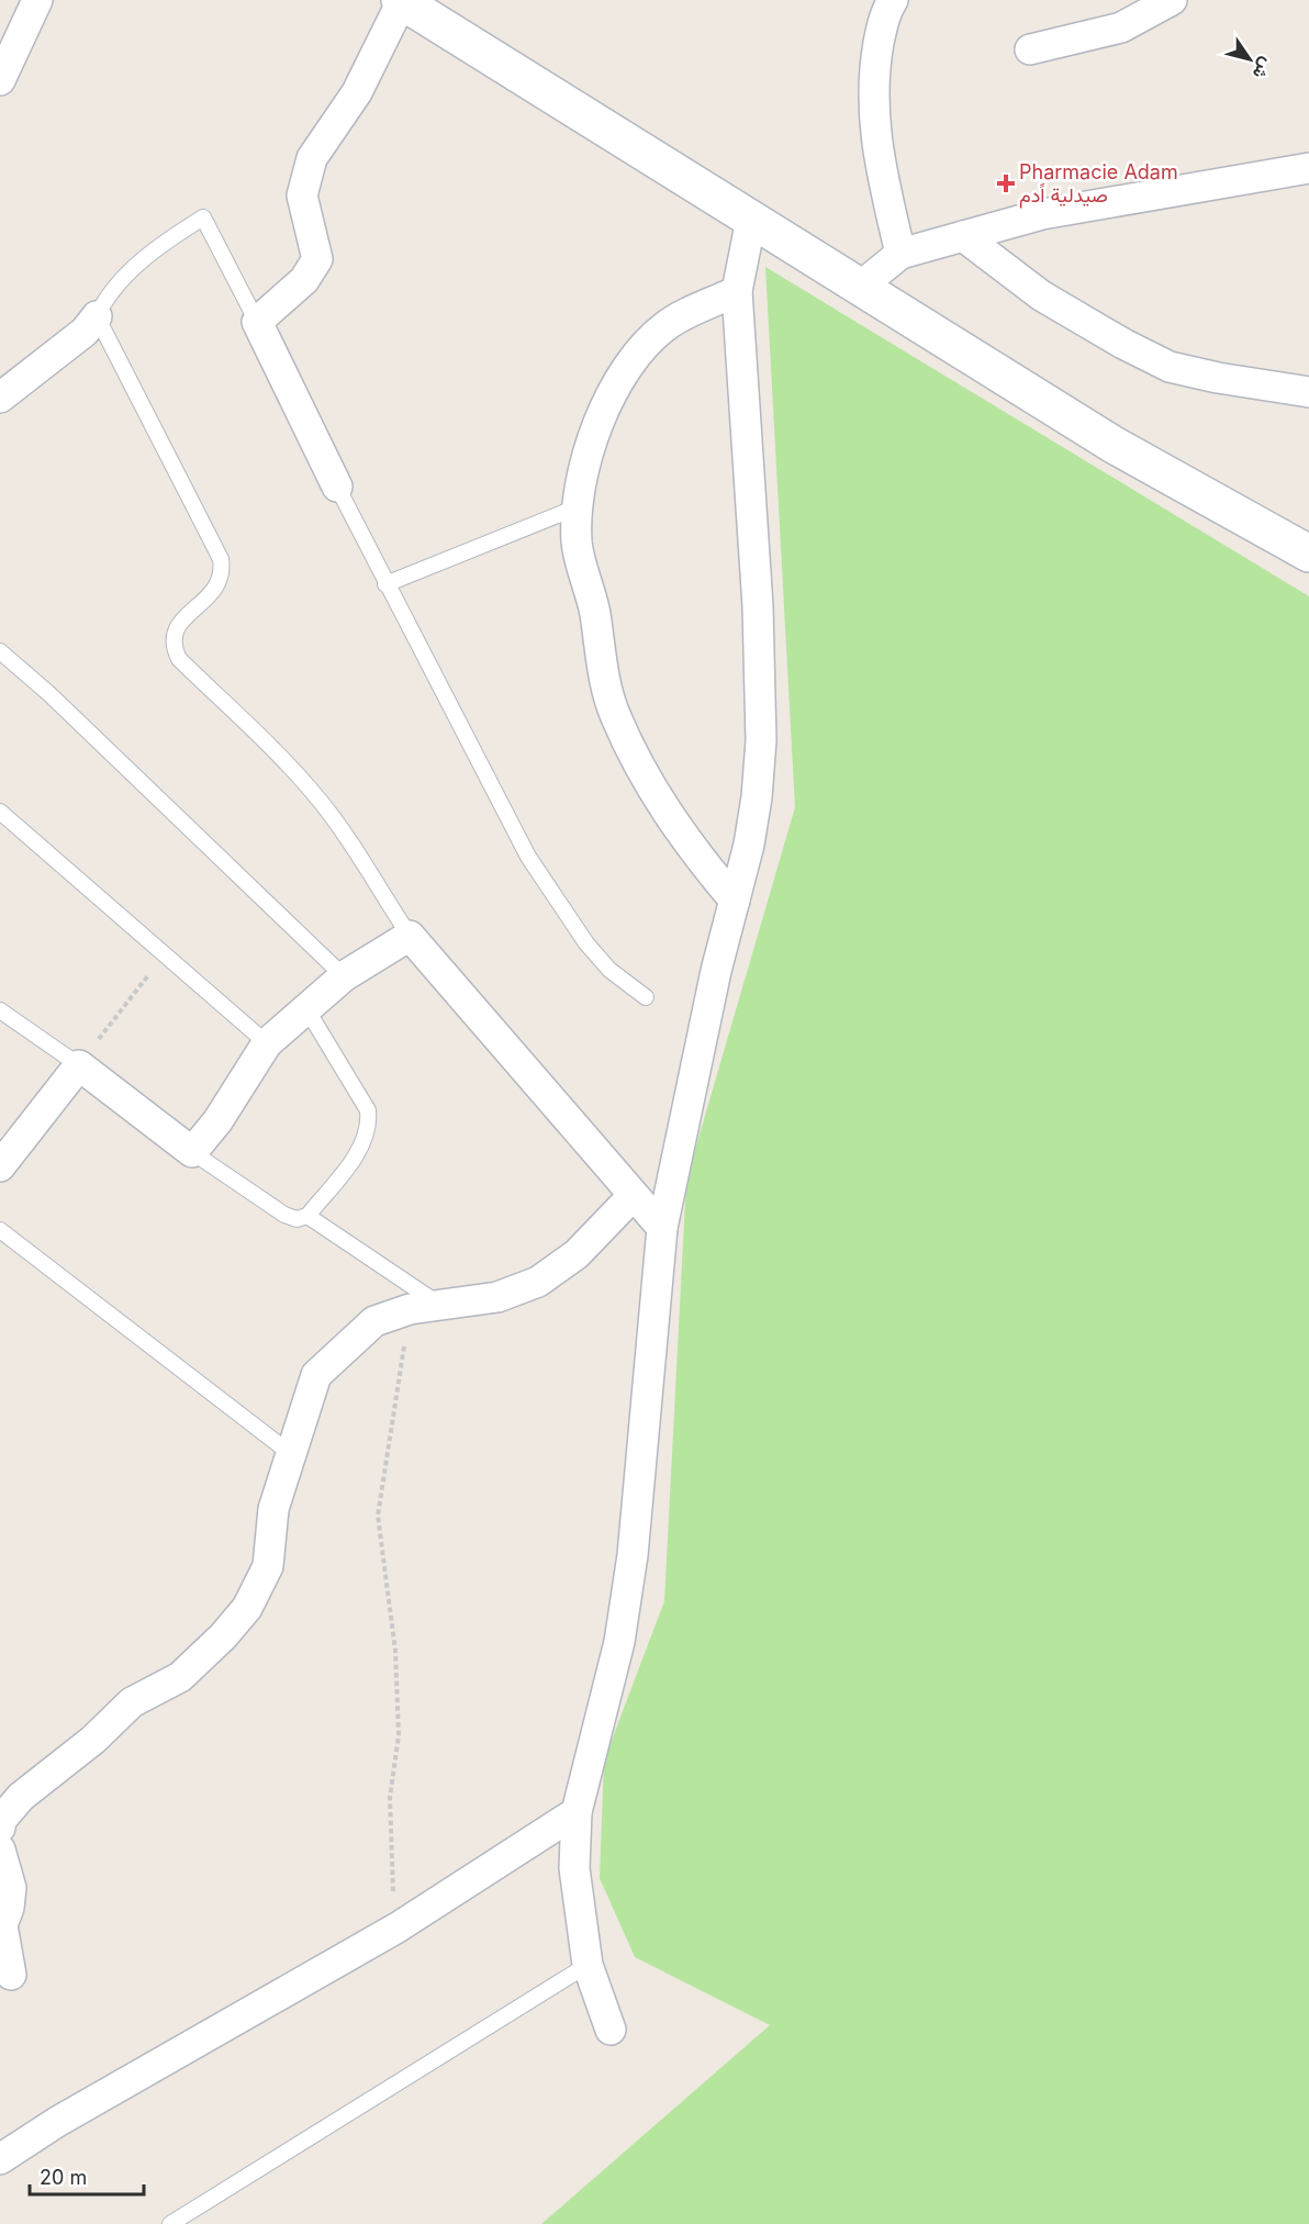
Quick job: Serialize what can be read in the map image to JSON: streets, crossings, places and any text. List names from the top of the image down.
{
  "places": {
    "health": ["Pharmacie Adam صيدلية اًدم"]
  },
  "scale_bar": "20 m",
  "north": "bottom right"
}
